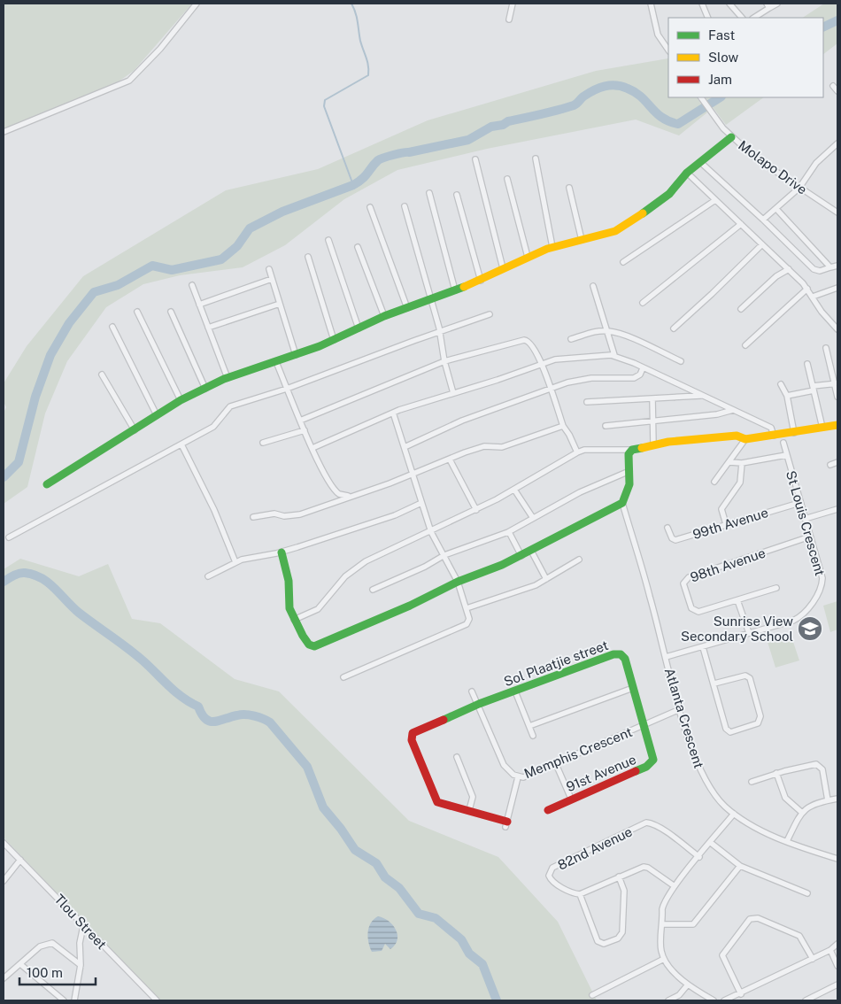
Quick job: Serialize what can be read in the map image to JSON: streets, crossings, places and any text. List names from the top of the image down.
{
  "streets": {
    "street": [
      "Molapo Drive",
      "99th Avenue",
      "St Louis Crescent",
      "98th Avenue",
      "Sol Plaatjie street",
      "Atlanta Crescent",
      "Memphis Crescent",
      "91st Avenue",
      "82nd Avenue",
      "Tlou Street"
    ]
  },
  "crossings": [
    ["99th Avenue", "St Louis Crescent"],
    ["St Louis Crescent", "98th Avenue"],
    ["St Louis Crescent", "Atlanta Crescent"],
    ["Sol Plaatjie street", "Memphis Crescent"],
    ["Sol Plaatjie street", "91st Avenue"],
    ["Atlanta Crescent", "Memphis Crescent"],
    ["Memphis Crescent", "91st Avenue"]
  ],
  "places": {
    "school or university": ["Sunrise View Secondary School"]
  },
  "legend": ["Fast", "Slow", "Jam"],
  "scale_bar": "100 m"
}
